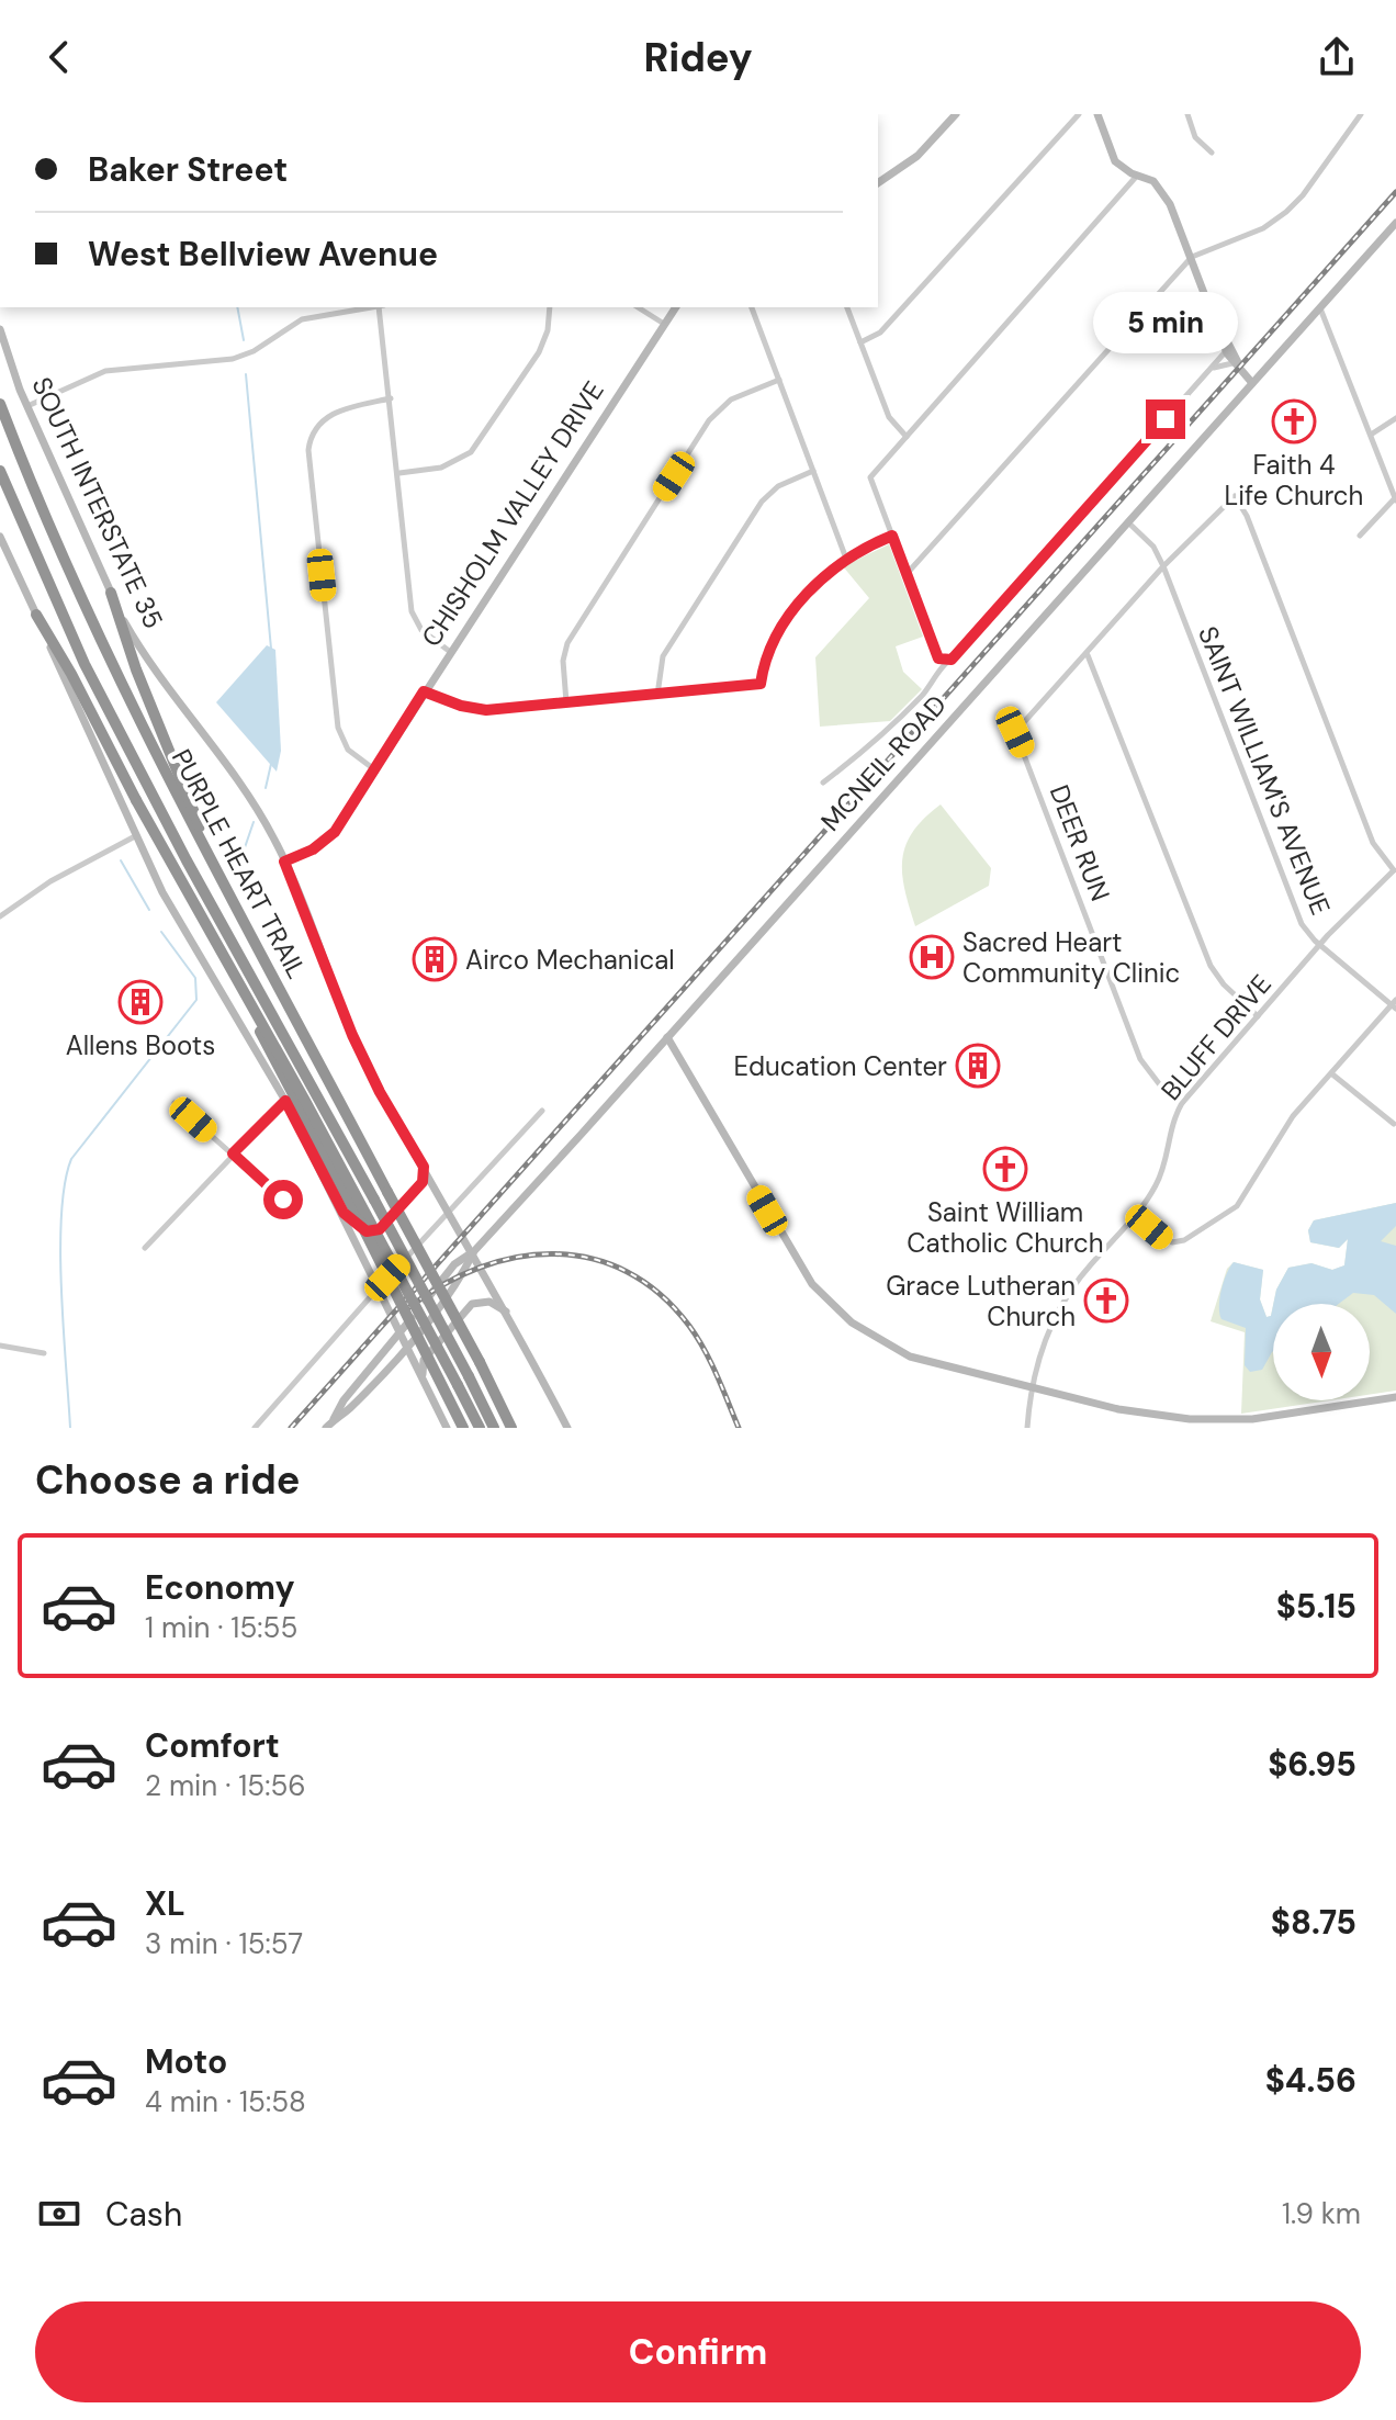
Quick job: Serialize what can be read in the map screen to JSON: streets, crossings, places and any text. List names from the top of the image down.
{
  "streets": {
    "highway": ["PURPLE HEART TRAIL"],
    "main road": ["SOUTH INTERSTATE 35", "CHISHOLM VALLEY DRIVE", "MCNEIL ROAD"],
    "street": ["SAINT WILLIAM'S AVENUE", "DEER RUN", "BLUFF DRIVE"]
  },
  "crossings": [
    ["SOUTH INTERSTATE 35", "CHISHOLM VALLEY DRIVE"],
    ["SOUTH INTERSTATE 35", "MCNEIL ROAD"],
    ["MCNEIL ROAD", "SAINT WILLIAM'S AVENUE"],
    ["SAINT WILLIAM'S AVENUE", "BLUFF DRIVE"],
    ["DEER RUN", "BLUFF DRIVE"]
  ],
  "places": {
    "church": ["Faith 4 Life Church", "Saint William Catholic Church", "Grace Lutheran Church"],
    "hospital": ["Sacred Heart Community Clinic"],
    "building": ["Airco Mechanical", "Allens Boots", "Education Center"]
  },
  "north": "bottom",
  "page": {
    "header": "Ridey",
    "banner": ["Baker Street", "West Bellview Avenue"],
    "bubble": "5 min",
    "heading": "Choose a ride",
    "list": [
      {
        "name": "Economy",
        "note": "1 min · 15:55",
        "value": "$5.15"
      },
      {
        "name": "Comfort",
        "note": "2 min · 15:56",
        "value": "$6.95"
      },
      {
        "name": "XL",
        "note": "3 min · 15:57",
        "value": "$8.75"
      },
      {
        "name": "Moto",
        "note": "4 min · 15:58",
        "value": "$4.56"
      }
    ],
    "pay": ["Cash", "1.9 km"],
    "buttons": "Confirm"
  }
}
